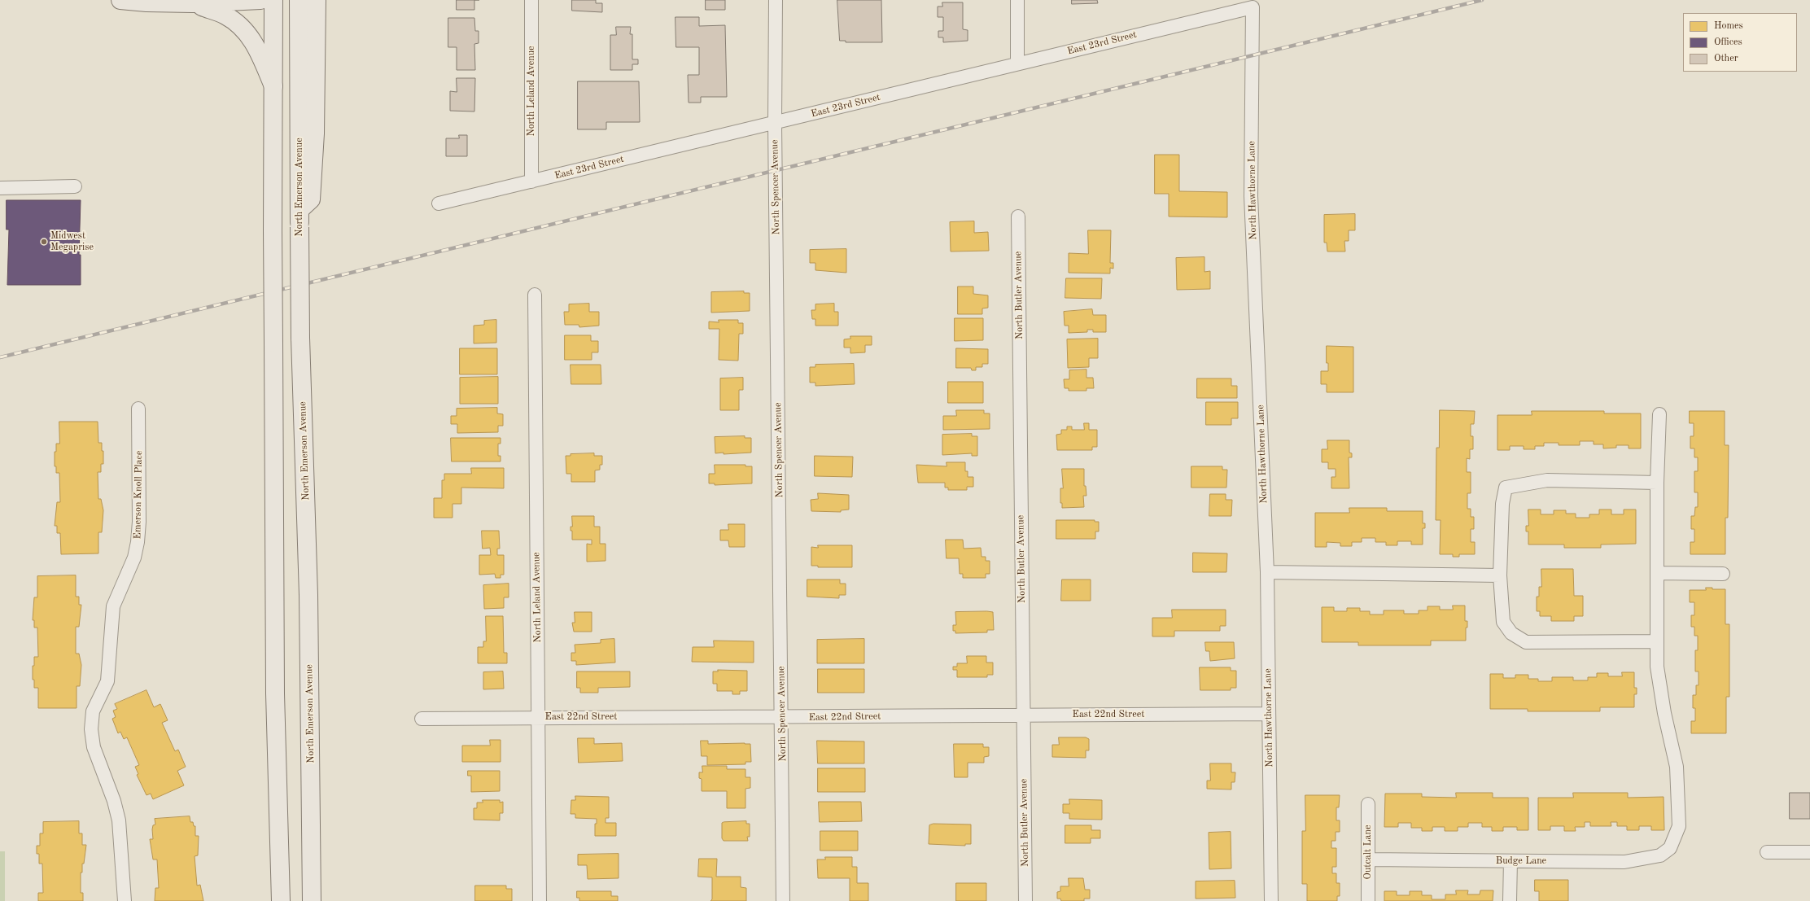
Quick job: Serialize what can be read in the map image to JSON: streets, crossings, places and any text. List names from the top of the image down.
{
  "streets": {
    "main road": ["North Emerson Avenue"],
    "street": [
      "East 23rd Street",
      "North Leland Avenue",
      "North Spencer Avenue",
      "North Hawthorne Lane",
      "North Butler Avenue",
      "Emerson Knoll Place",
      "East 22nd Street",
      "Outcalt Lane",
      "Budge Lane"
    ]
  },
  "crossings": [
    ["East 23rd Street", "North Leland Avenue"],
    ["East 23rd Street", "North Spencer Avenue"],
    ["East 23rd Street", "North Hawthorne Lane"],
    ["North Leland Avenue", "East 22nd Street"],
    ["North Spencer Avenue", "East 22nd Street"],
    ["North Hawthorne Lane", "East 22nd Street"],
    ["North Butler Avenue", "East 22nd Street"],
    ["Outcalt Lane", "Budge Lane"]
  ],
  "places": ["Midwest Megaprise"],
  "legend": ["Homes", "Offices", "Other"]
}
